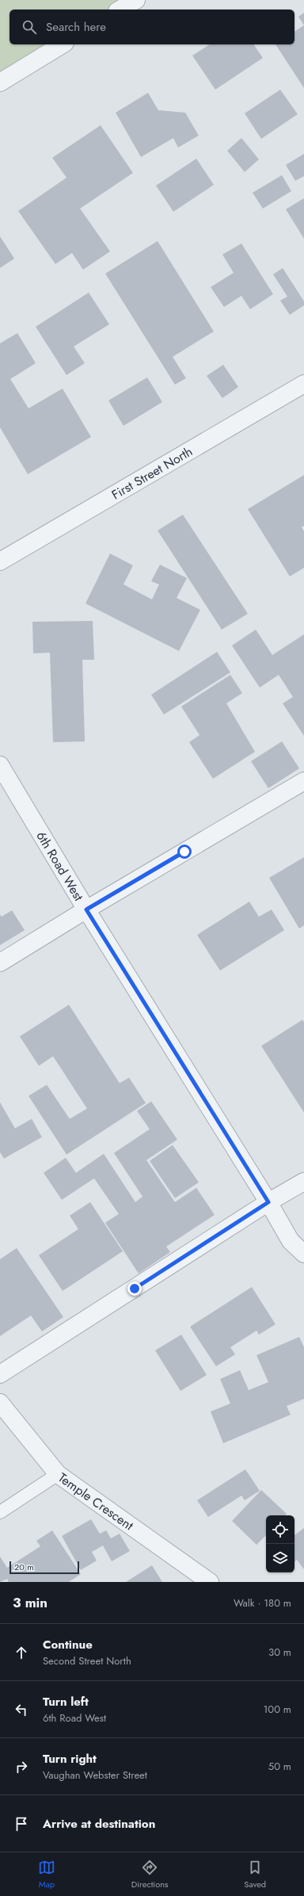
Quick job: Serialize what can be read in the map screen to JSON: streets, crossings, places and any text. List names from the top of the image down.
{
  "streets": {
    "street": ["First Street North", "6th Road West", "Temple Crescent"]
  },
  "scale_bar": "20 m",
  "page": {
    "search": "Search here",
    "scale": "20 m",
    "heading": ["3 min", "Walk · 180 m"],
    "list": [
      ["Continue", "Second Street North", "30 m"],
      ["Turn left", "6th Road West", "100 m"],
      ["Turn right", "Vaughan Webster Street", "50 m"],
      "Arrive at destination"
    ],
    "nav": ["Map", "Directions", "Saved"]
  }
}
